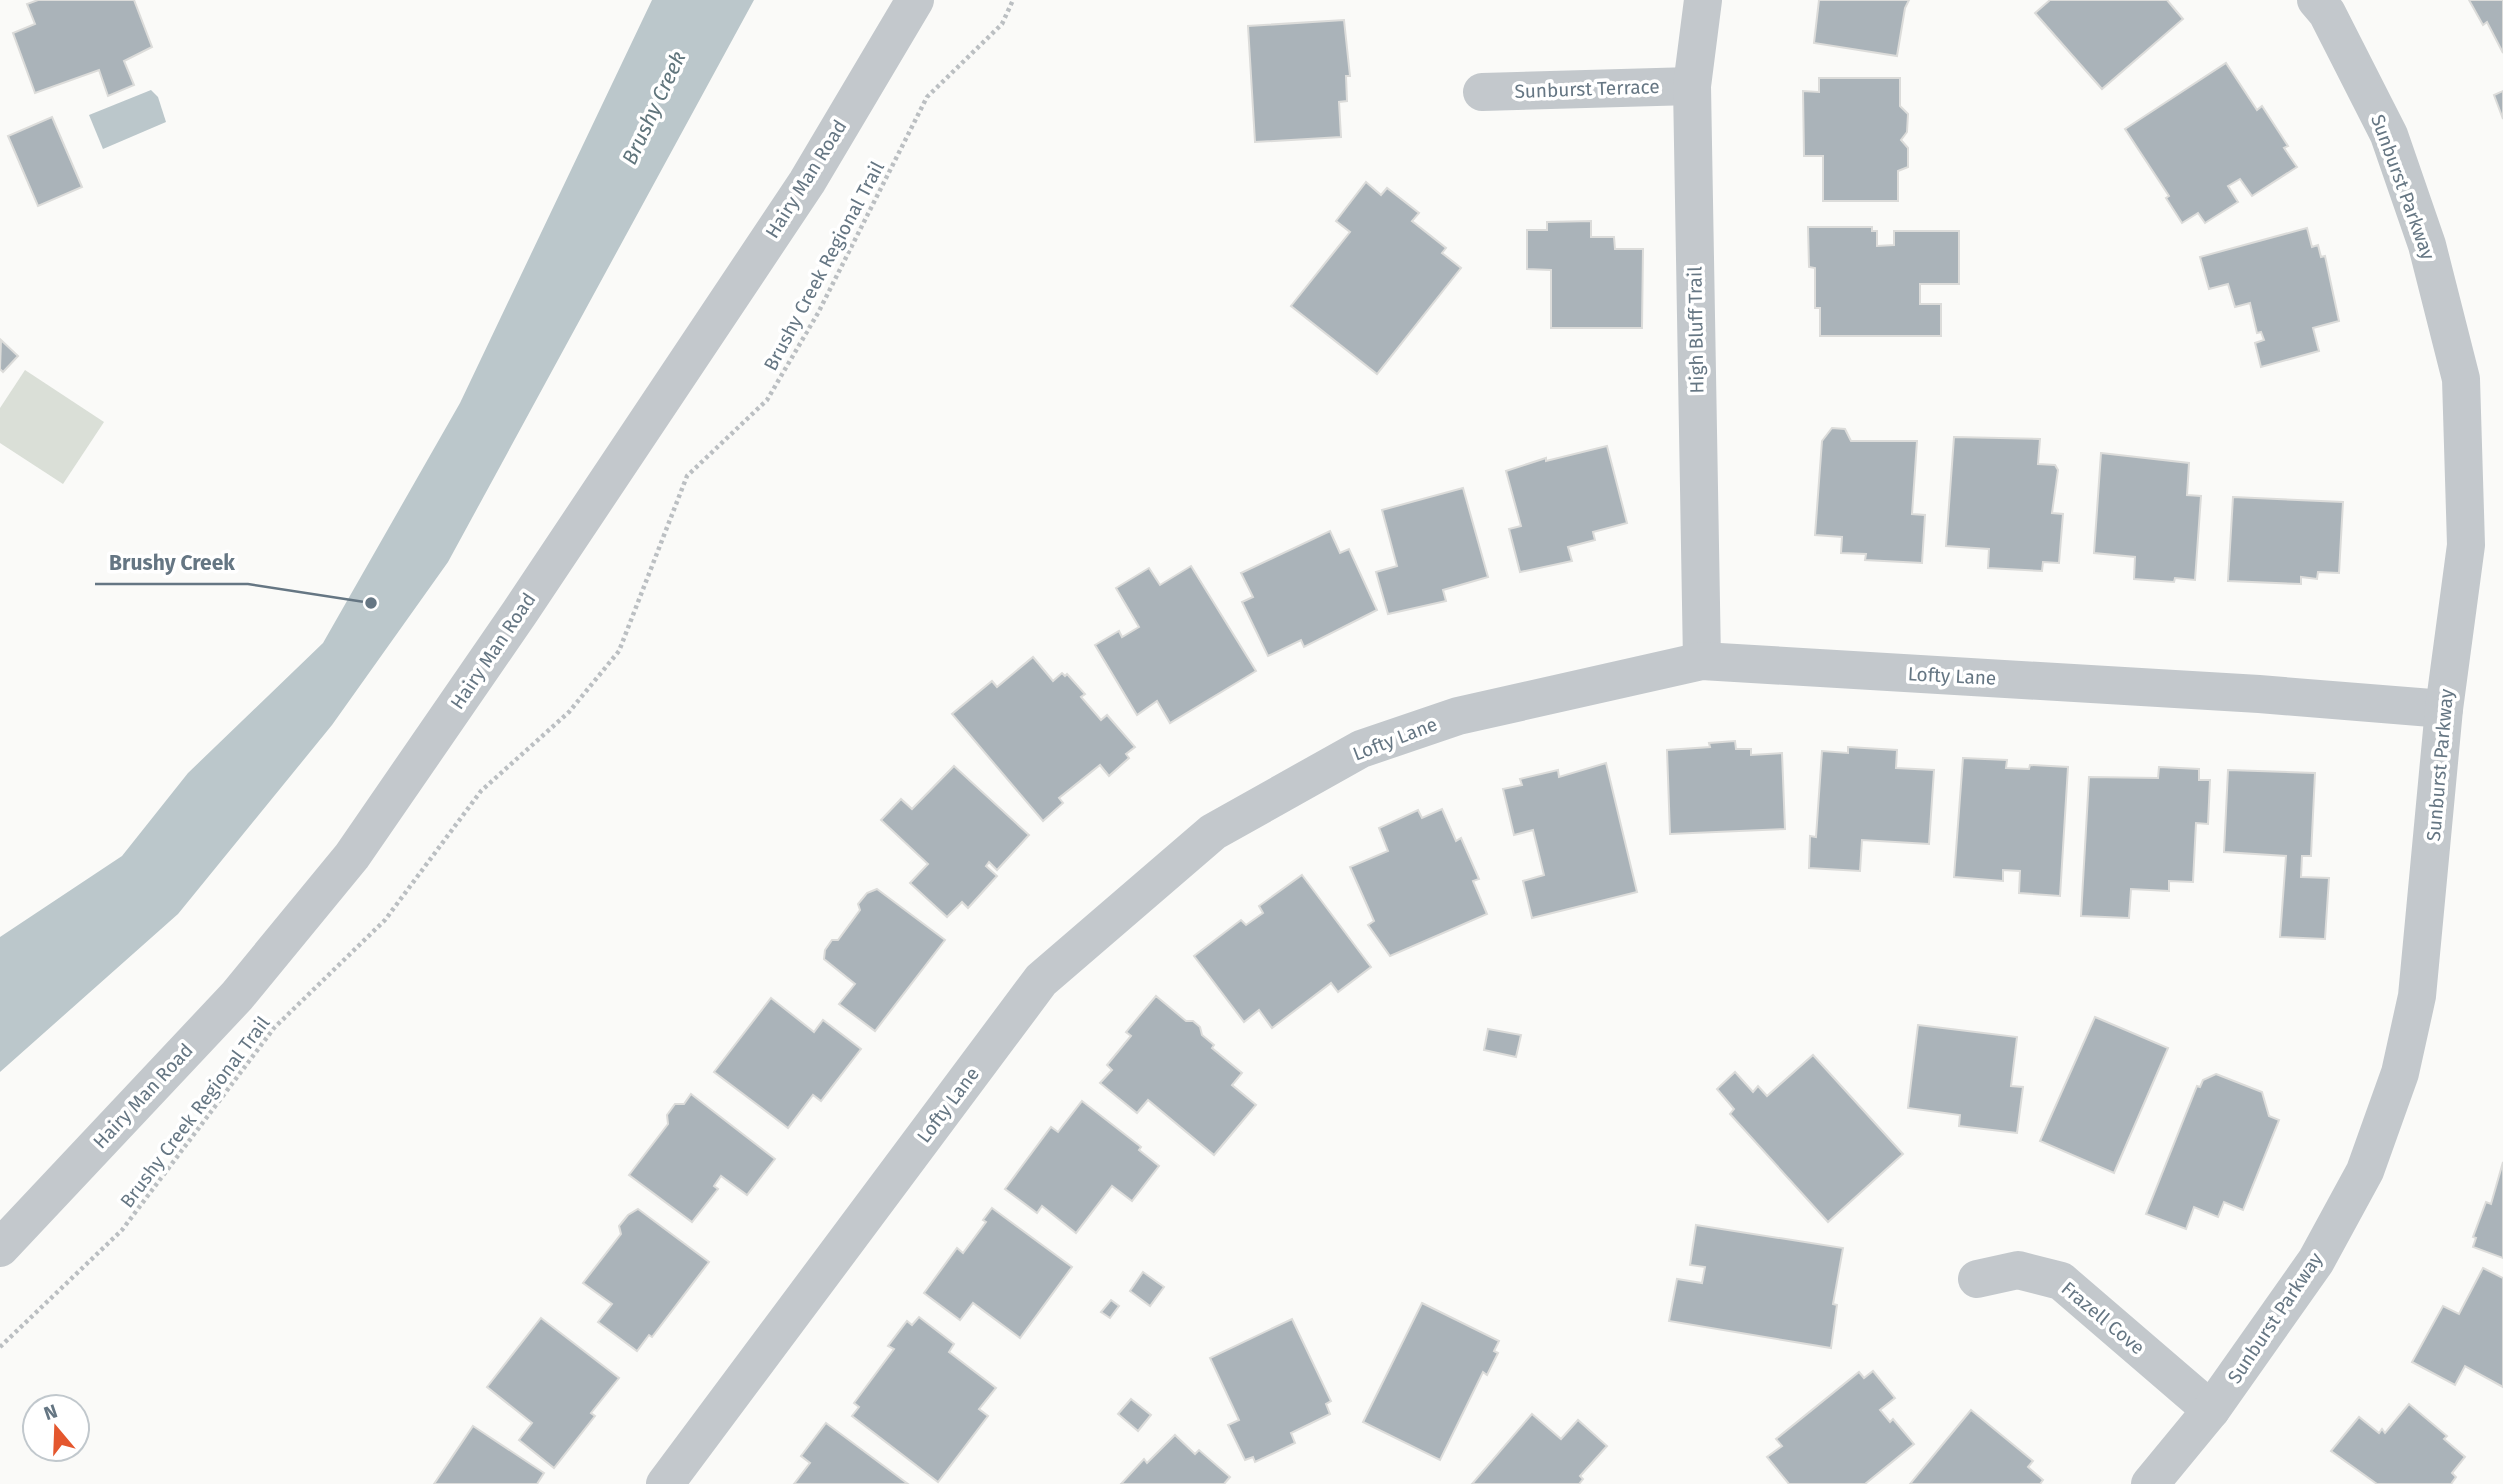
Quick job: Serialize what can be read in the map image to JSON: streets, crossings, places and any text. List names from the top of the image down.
{
  "streets": {
    "street": [
      "Sunburst Terrace",
      "Hairy Man Road",
      "Sunburst Parkway",
      "High Bluff Trail",
      "Lofty Lane",
      "Frazell Cove"
    ],
    "path": ["Brushy Creek Regional Trail"]
  },
  "crossings": [
    ["Sunburst Terrace", "High Bluff Trail"],
    ["Sunburst Parkway", "Lofty Lane"],
    ["Sunburst Parkway", "Frazell Cove"],
    ["High Bluff Trail", "Lofty Lane"]
  ],
  "water": ["Brushy Creek"],
  "places": ["Brushy Creek"],
  "north": "top"
}
